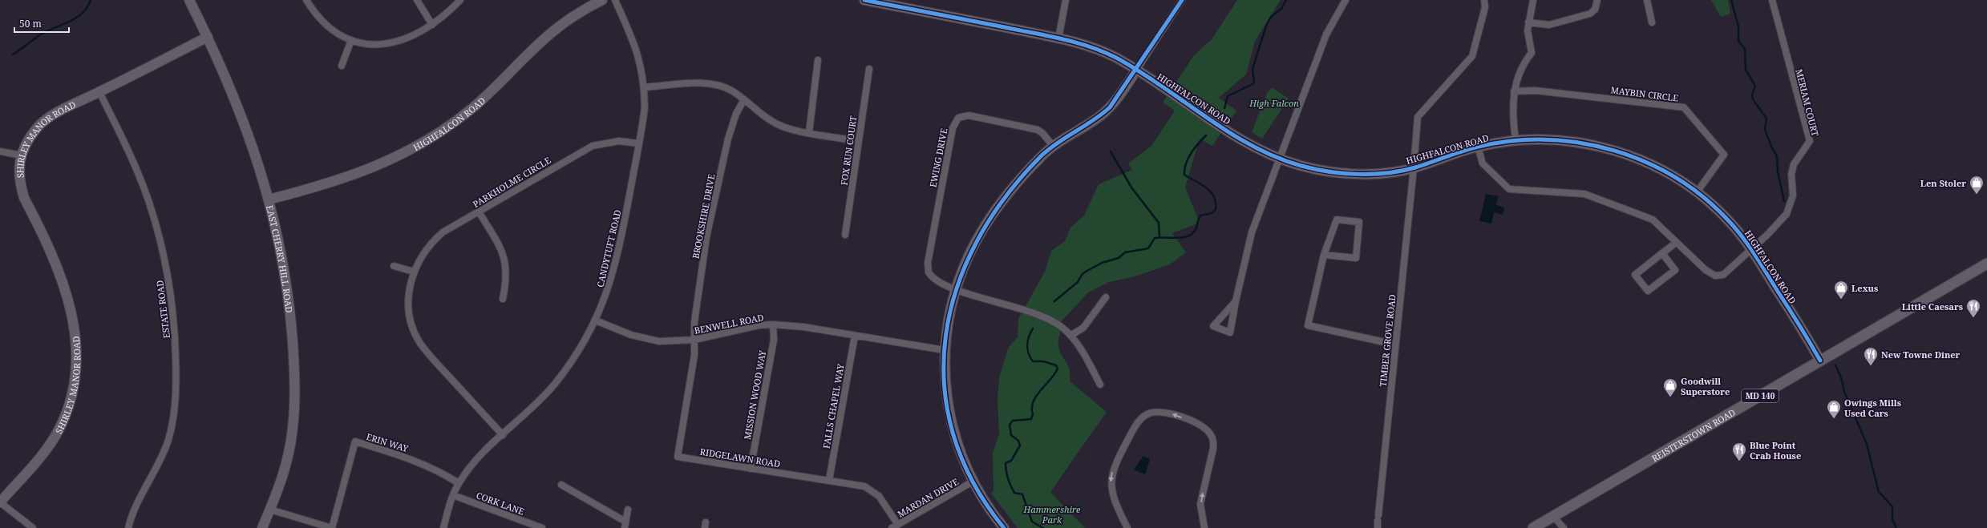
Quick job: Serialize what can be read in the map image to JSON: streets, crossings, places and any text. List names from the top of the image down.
{
  "streets": {
    "main road": ["MD 140", "REISTERSTOWN ROAD"],
    "street": [
      "MAYBIN CIRCLE",
      "HIGHFALCON ROAD",
      "MERIAM COURT",
      "SHIRLEY MANOR ROAD",
      "FOX RUN COURT",
      "EWING DRIVE",
      "PARKHOLME CIRCLE",
      "BROOKSHIRE DRIVE",
      "CANDYTUFT ROAD",
      "EAST CHERRY HILL ROAD",
      "ESTATE ROAD",
      "BENWELL ROAD",
      "TIMBER GROVE ROAD",
      "MISSION WOOD WAY",
      "FALLS CHAPEL WAY",
      "ERIN WAY",
      "RIDGELAWN ROAD",
      "MARDAN DRIVE",
      "CORK LANE"
    ]
  },
  "crossings": [
    ["MAYBIN CIRCLE", "HIGHFALCON ROAD"],
    ["HIGHFALCON ROAD", "MERIAM COURT"],
    ["HIGHFALCON ROAD", "EAST CHERRY HILL ROAD"],
    ["HIGHFALCON ROAD", "TIMBER GROVE ROAD"],
    ["HIGHFALCON ROAD", "REISTERSTOWN ROAD"],
    ["SHIRLEY MANOR ROAD", "EAST CHERRY HILL ROAD"],
    ["SHIRLEY MANOR ROAD", "ESTATE ROAD"],
    ["PARKHOLME CIRCLE", "CANDYTUFT ROAD"],
    ["BROOKSHIRE DRIVE", "BENWELL ROAD"],
    ["BROOKSHIRE DRIVE", "RIDGELAWN ROAD"],
    ["CANDYTUFT ROAD", "BENWELL ROAD"],
    ["CANDYTUFT ROAD", "ERIN WAY"],
    ["CANDYTUFT ROAD", "CORK LANE"],
    ["BENWELL ROAD", "MISSION WOOD WAY"],
    ["BENWELL ROAD", "FALLS CHAPEL WAY"],
    ["BENWELL ROAD", "RIDGELAWN ROAD"],
    ["MISSION WOOD WAY", "RIDGELAWN ROAD"],
    ["FALLS CHAPEL WAY", "RIDGELAWN ROAD"],
    ["RIDGELAWN ROAD", "MARDAN DRIVE"]
  ],
  "parks": ["High Falcon", "Hammershire Park"],
  "places": {
    "shop": [
      "Len Stoler",
      "Lexus",
      "Goodwill Superstore",
      "Owings Mills Used Cars"
    ],
    "restaurant": ["Little Caesars", "New Towne Diner", "Blue Point Crab House"]
  },
  "scale_bar": "50 m"
}
